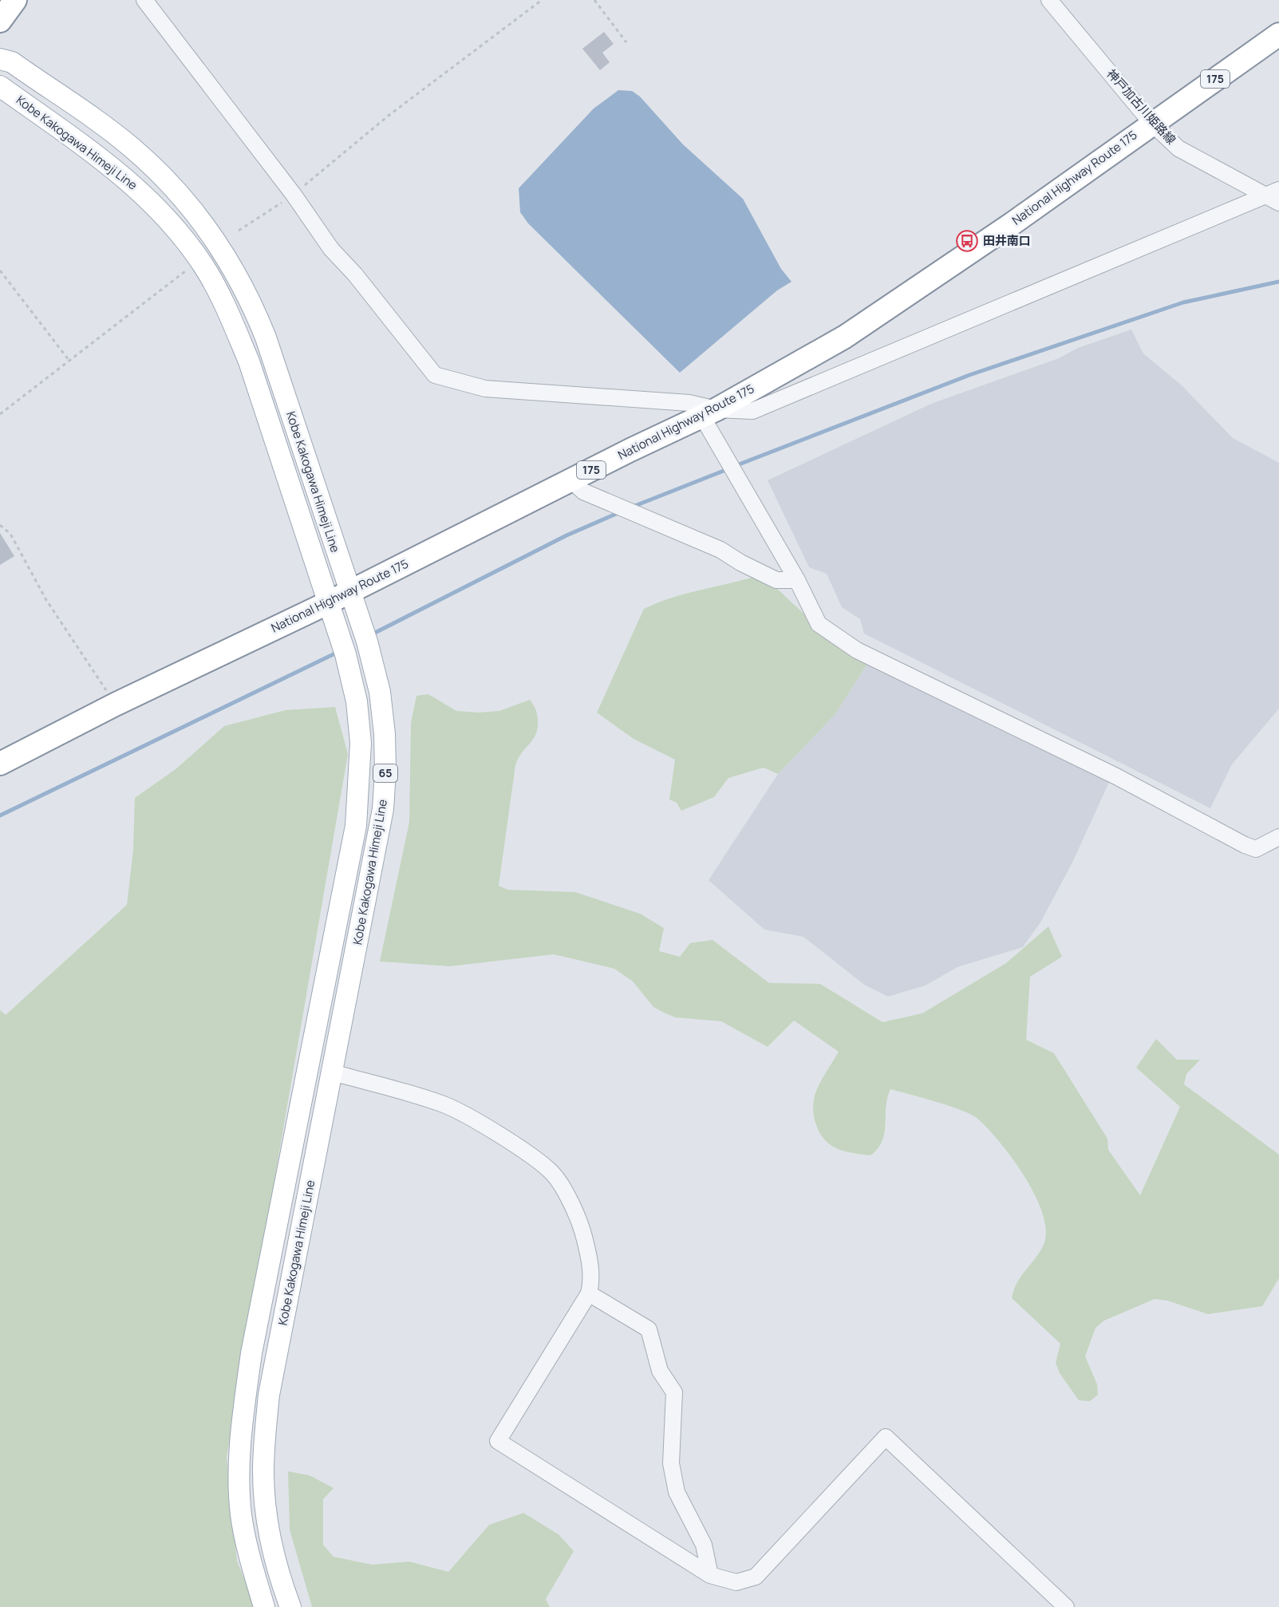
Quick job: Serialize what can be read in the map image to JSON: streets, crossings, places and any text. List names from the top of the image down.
{
  "streets": {
    "highway": ["175", "National Highway Route 175"],
    "main road": ["Kobe Kakogawa Himeji Line", "65"],
    "street": ["神戸加古川姫路線"]
  },
  "crossings": [
    ["神戸加古川姫路線", "National Highway Route 175"],
    ["Kobe Kakogawa Himeji Line", "National Highway Route 175"]
  ],
  "places": {
    "bus stop": ["田井南口"]
  }
}
